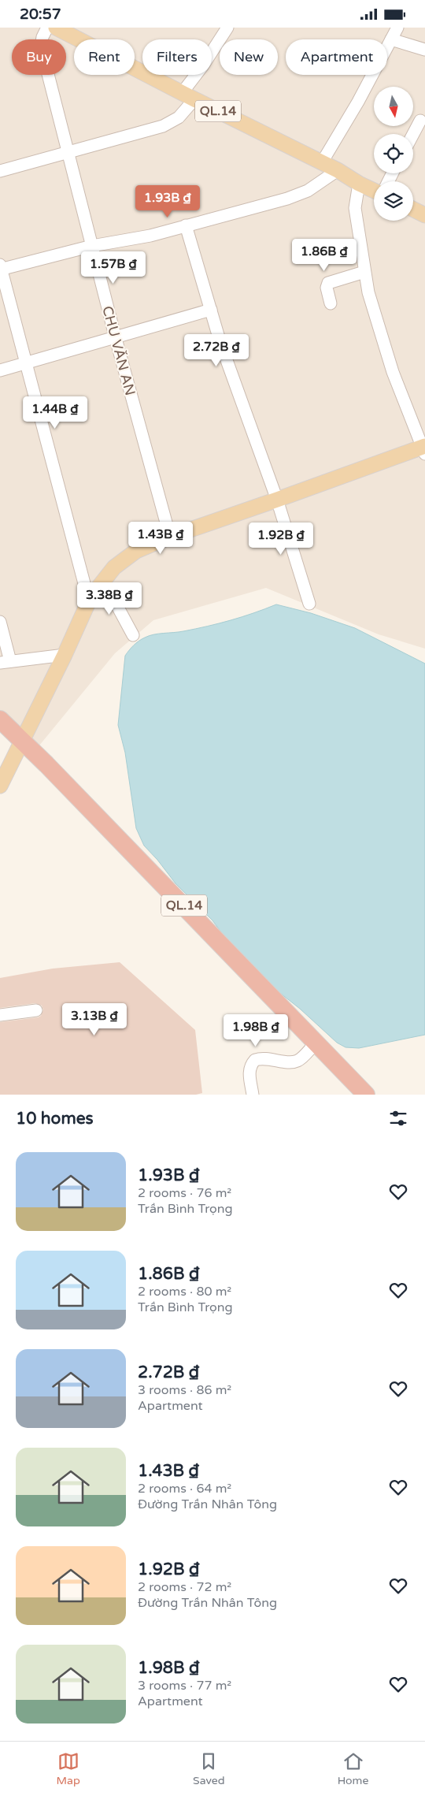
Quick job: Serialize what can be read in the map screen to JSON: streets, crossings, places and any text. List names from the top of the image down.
{
  "streets": {
    "highway": ["QL.14"],
    "street": ["CHU VĂN AN"]
  },
  "north": "bottom",
  "page": {
    "status": "20:57",
    "chip": [
      "Buy",
      "Rent",
      "Filters",
      "New",
      "Apartment"
    ],
    "price": [
      "1.93B ₫",
      "1.86B ₫",
      "1.57B ₫",
      "2.72B ₫",
      "1.44B ₫",
      "1.43B ₫",
      "1.92B ₫",
      "3.38B ₫",
      "3.13B ₫",
      "1.98B ₫"
    ],
    "heading": "10 homes",
    "list": [
      {
        "name": "1.93B ₫",
        "note": "2 rooms · 76 m² · Trần Bình Trọng"
      },
      {
        "name": "1.86B ₫",
        "note": "2 rooms · 80 m² · Trần Bình Trọng"
      },
      {
        "name": "2.72B ₫",
        "note": "3 rooms · 86 m² · Apartment"
      },
      {
        "name": "1.43B ₫",
        "note": "2 rooms · 64 m² · Đường Trần Nhân Tông"
      },
      {
        "name": "1.92B ₫",
        "note": "2 rooms · 72 m² · Đường Trần Nhân Tông"
      },
      {
        "name": "1.98B ₫",
        "note": "3 rooms · 77 m² · Apartment"
      }
    ],
    "tabs": ["Map", "Saved", "Home"]
  }
}
